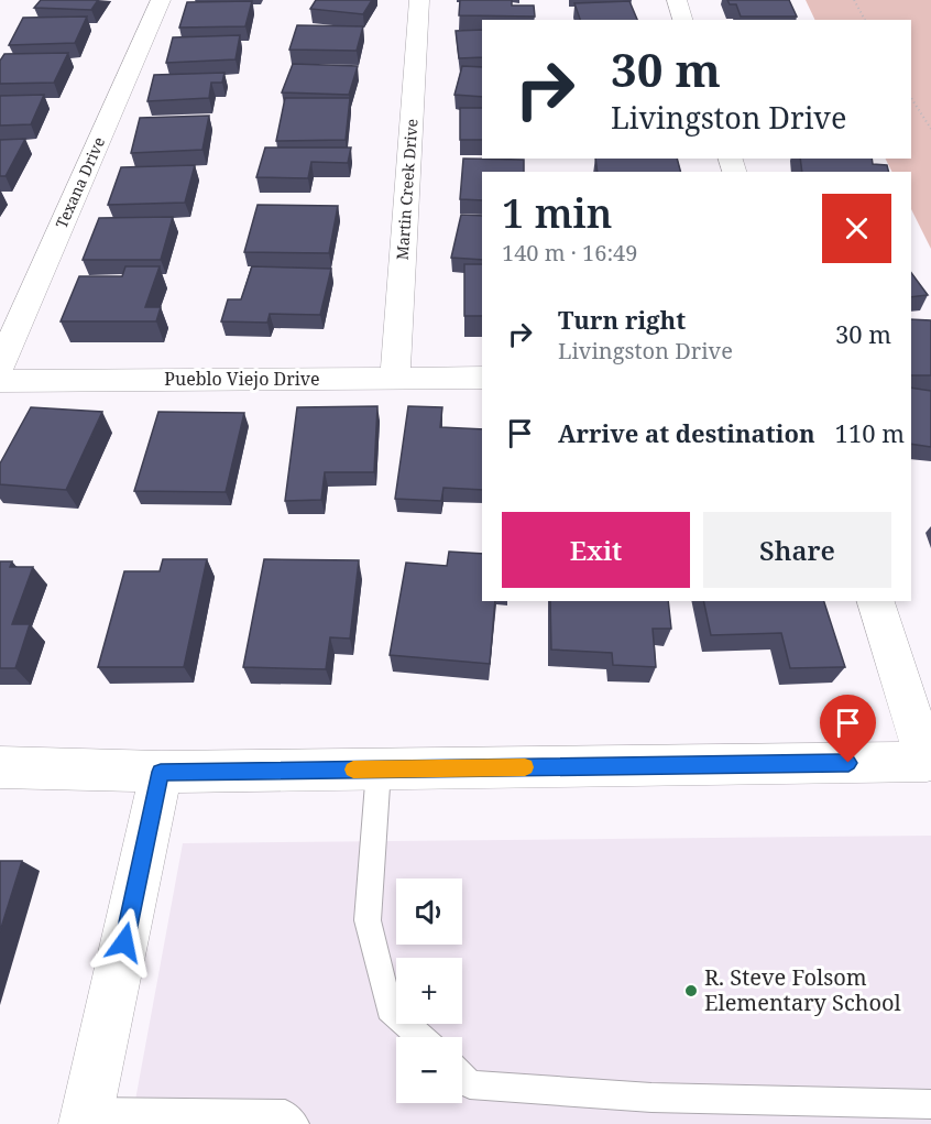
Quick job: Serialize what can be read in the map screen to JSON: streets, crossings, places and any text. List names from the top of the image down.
{
  "streets": {
    "street": ["Texana Drive", "Martin Creek Drive", "Pueblo Viejo Drive"]
  },
  "crossings": [
    ["Martin Creek Drive", "Pueblo Viejo Drive"]
  ],
  "places": ["R. Steve Folsom Elementary School"],
  "page": {
    "turn": ["30 m", "Livingston Drive"],
    "heading": ["1 min", "140 m · 16:49"],
    "list": [
      {
        "name": "Turn right",
        "note": "Livingston Drive",
        "value": "30 m"
      },
      {
        "name": "Arrive at destination",
        "value": "110 m"
      }
    ],
    "buttons": ["Exit", "Share"],
    "map_buttons": ["+", "−"]
  }
}
